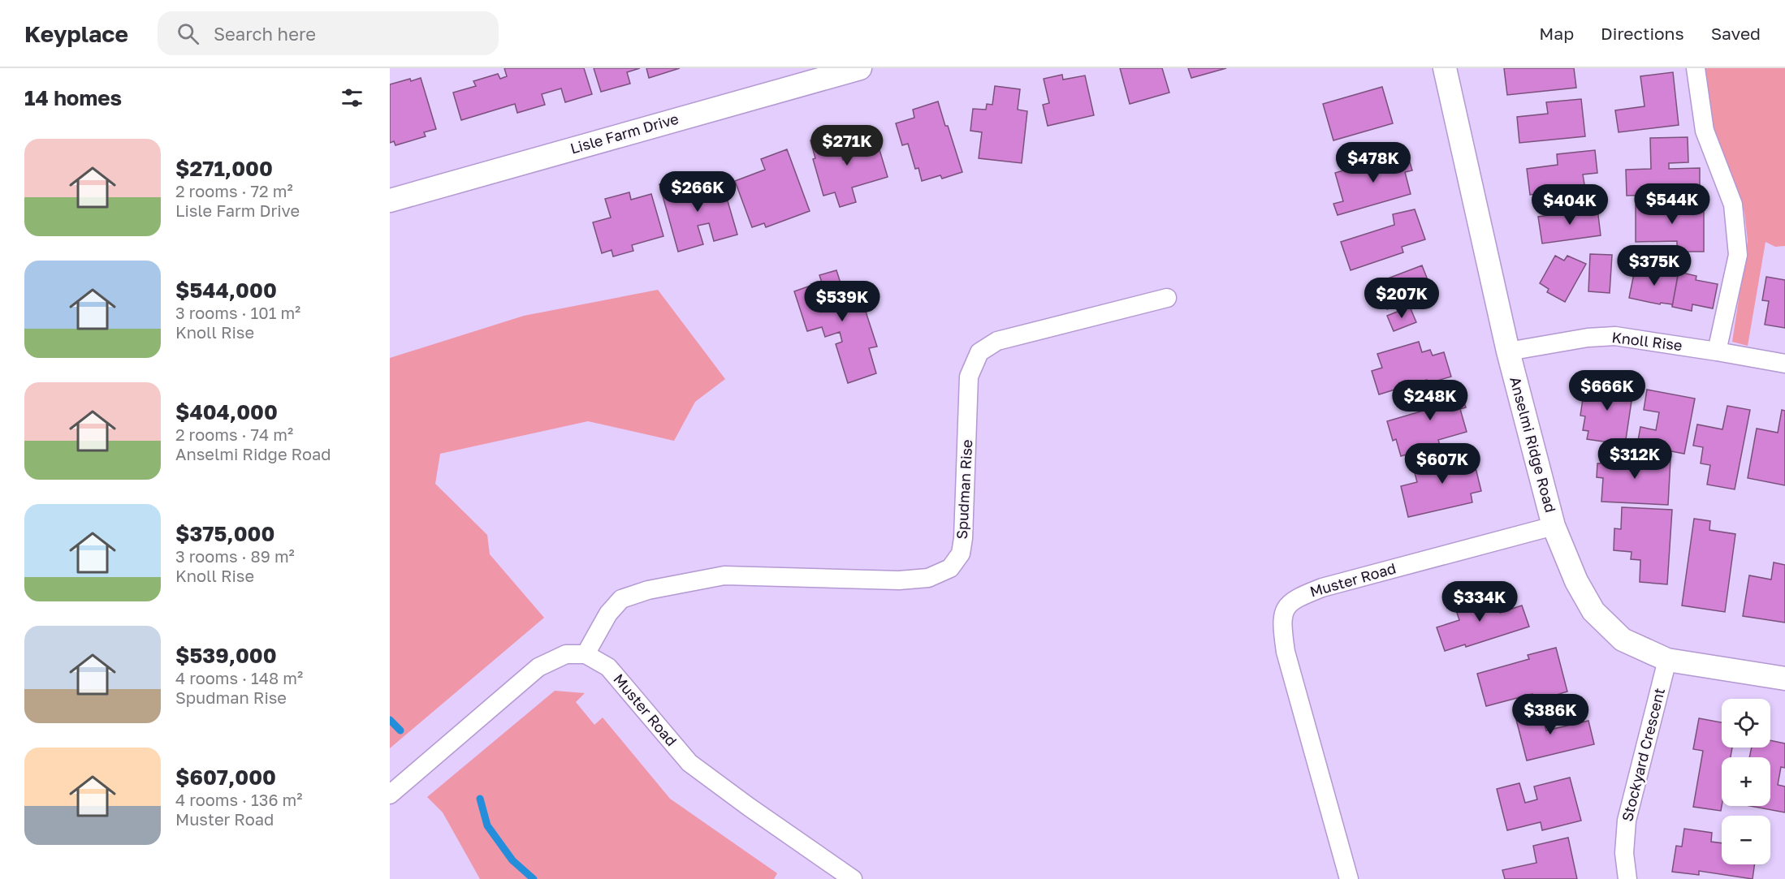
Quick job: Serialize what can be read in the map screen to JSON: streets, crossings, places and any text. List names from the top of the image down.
{
  "streets": {
    "street": [
      "Lisle Farm Drive",
      "Knoll Rise",
      "Anselmi Ridge Road",
      "Spudman Rise",
      "Muster Road",
      "Stockyard Crescent"
    ]
  },
  "crossings": [
    ["Knoll Rise", "Anselmi Ridge Road"],
    ["Anselmi Ridge Road", "Muster Road"],
    ["Anselmi Ridge Road", "Stockyard Crescent"],
    ["Spudman Rise", "Muster Road"]
  ],
  "page": {
    "header": "Keyplace",
    "search": "Search here",
    "nav": ["Map", "Directions", "Saved"],
    "heading": "14 homes",
    "price": [
      "$271K",
      "$478K",
      "$266K",
      "$544K",
      "$404K",
      "$375K",
      "$207K",
      "$539K",
      "$666K",
      "$248K",
      "$312K",
      "$607K",
      "$334K",
      "$386K"
    ],
    "list": [
      {
        "name": "$271,000",
        "note": "2 rooms · 72 m² · Lisle Farm Drive"
      },
      {
        "name": "$544,000",
        "note": "3 rooms · 101 m² · Knoll Rise"
      },
      {
        "name": "$404,000",
        "note": "2 rooms · 74 m² · Anselmi Ridge Road"
      },
      {
        "name": "$375,000",
        "note": "3 rooms · 89 m² · Knoll Rise"
      },
      {
        "name": "$539,000",
        "note": "4 rooms · 148 m² · Spudman Rise"
      },
      {
        "name": "$607,000",
        "note": "4 rooms · 136 m² · Muster Road"
      }
    ],
    "map_buttons": ["+", "−"]
  }
}
